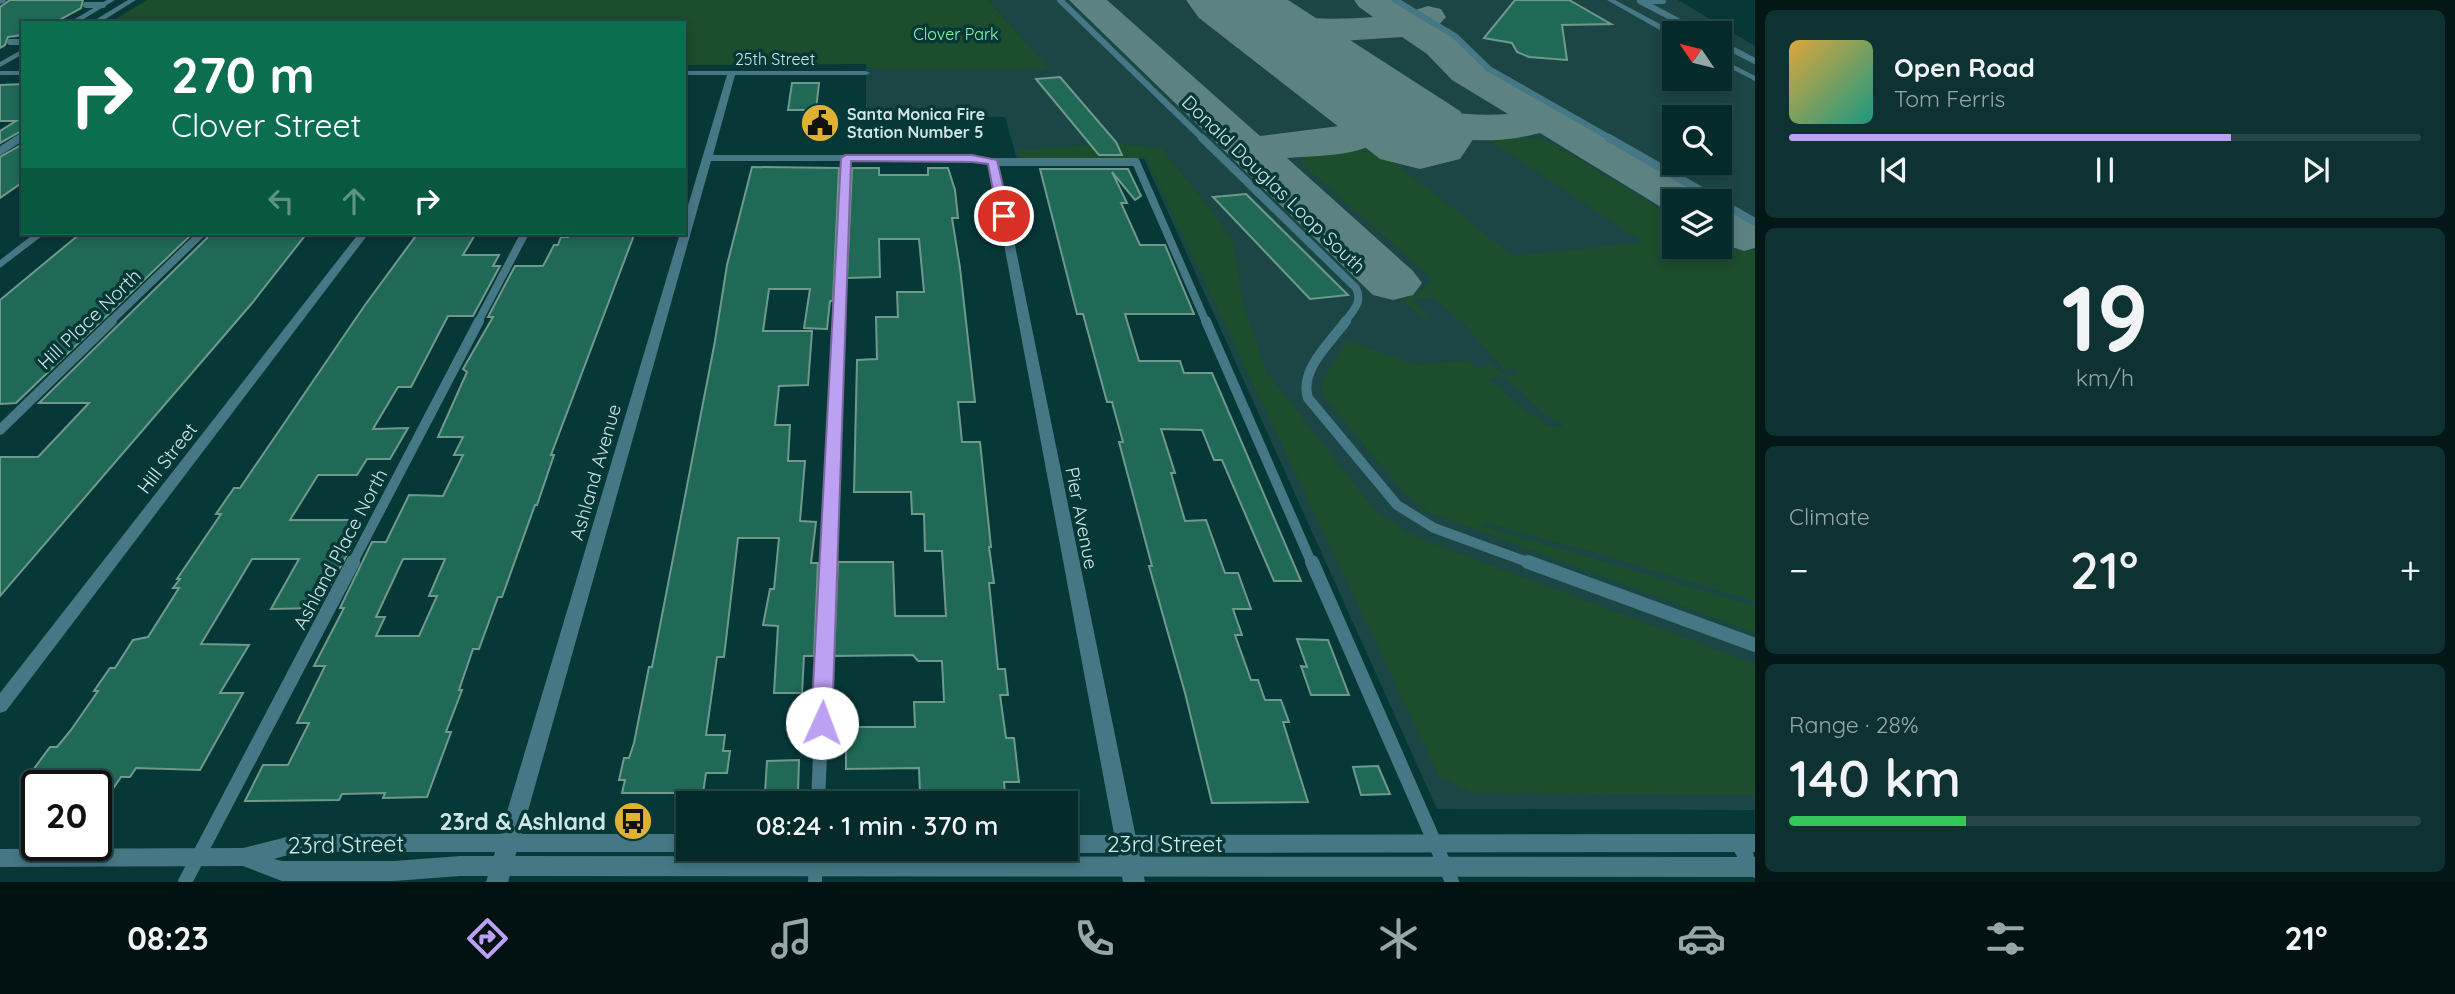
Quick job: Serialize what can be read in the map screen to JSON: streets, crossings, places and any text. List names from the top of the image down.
{
  "streets": {
    "street": [
      "25th Street",
      "Hill Street",
      "Ashland Avenue",
      "Pier Avenue",
      "23rd Street"
    ],
    "lane": ["Donald Douglas Loop South", "Hill Place North", "Ashland Place North"]
  },
  "crossings": [
    ["25th Street", "Ashland Avenue"],
    ["Ashland Avenue", "23rd Street"],
    ["Pier Avenue", "23rd Street"],
    ["Ashland Place North", "23rd Street"]
  ],
  "parks": ["Clover Park"],
  "places": {
    "public building": ["Santa Monica Fire Station Number 5"],
    "bus stop": ["23rd & Ashland"]
  },
  "north": "top left",
  "page": {
    "turn": ["270 m", "Clover Street"],
    "song": ["Open Road", "Tom Ferris"],
    "tile": [
      ["19", "km/h"],
      "Climate",
      ["Range · 28%", "140 km"]
    ],
    "heat": ["−", "21°", "+"],
    "limit": "20",
    "trip": "08:24 · 1 min · 370 m",
    "tabs": ["08:23", "21°"]
  }
}
